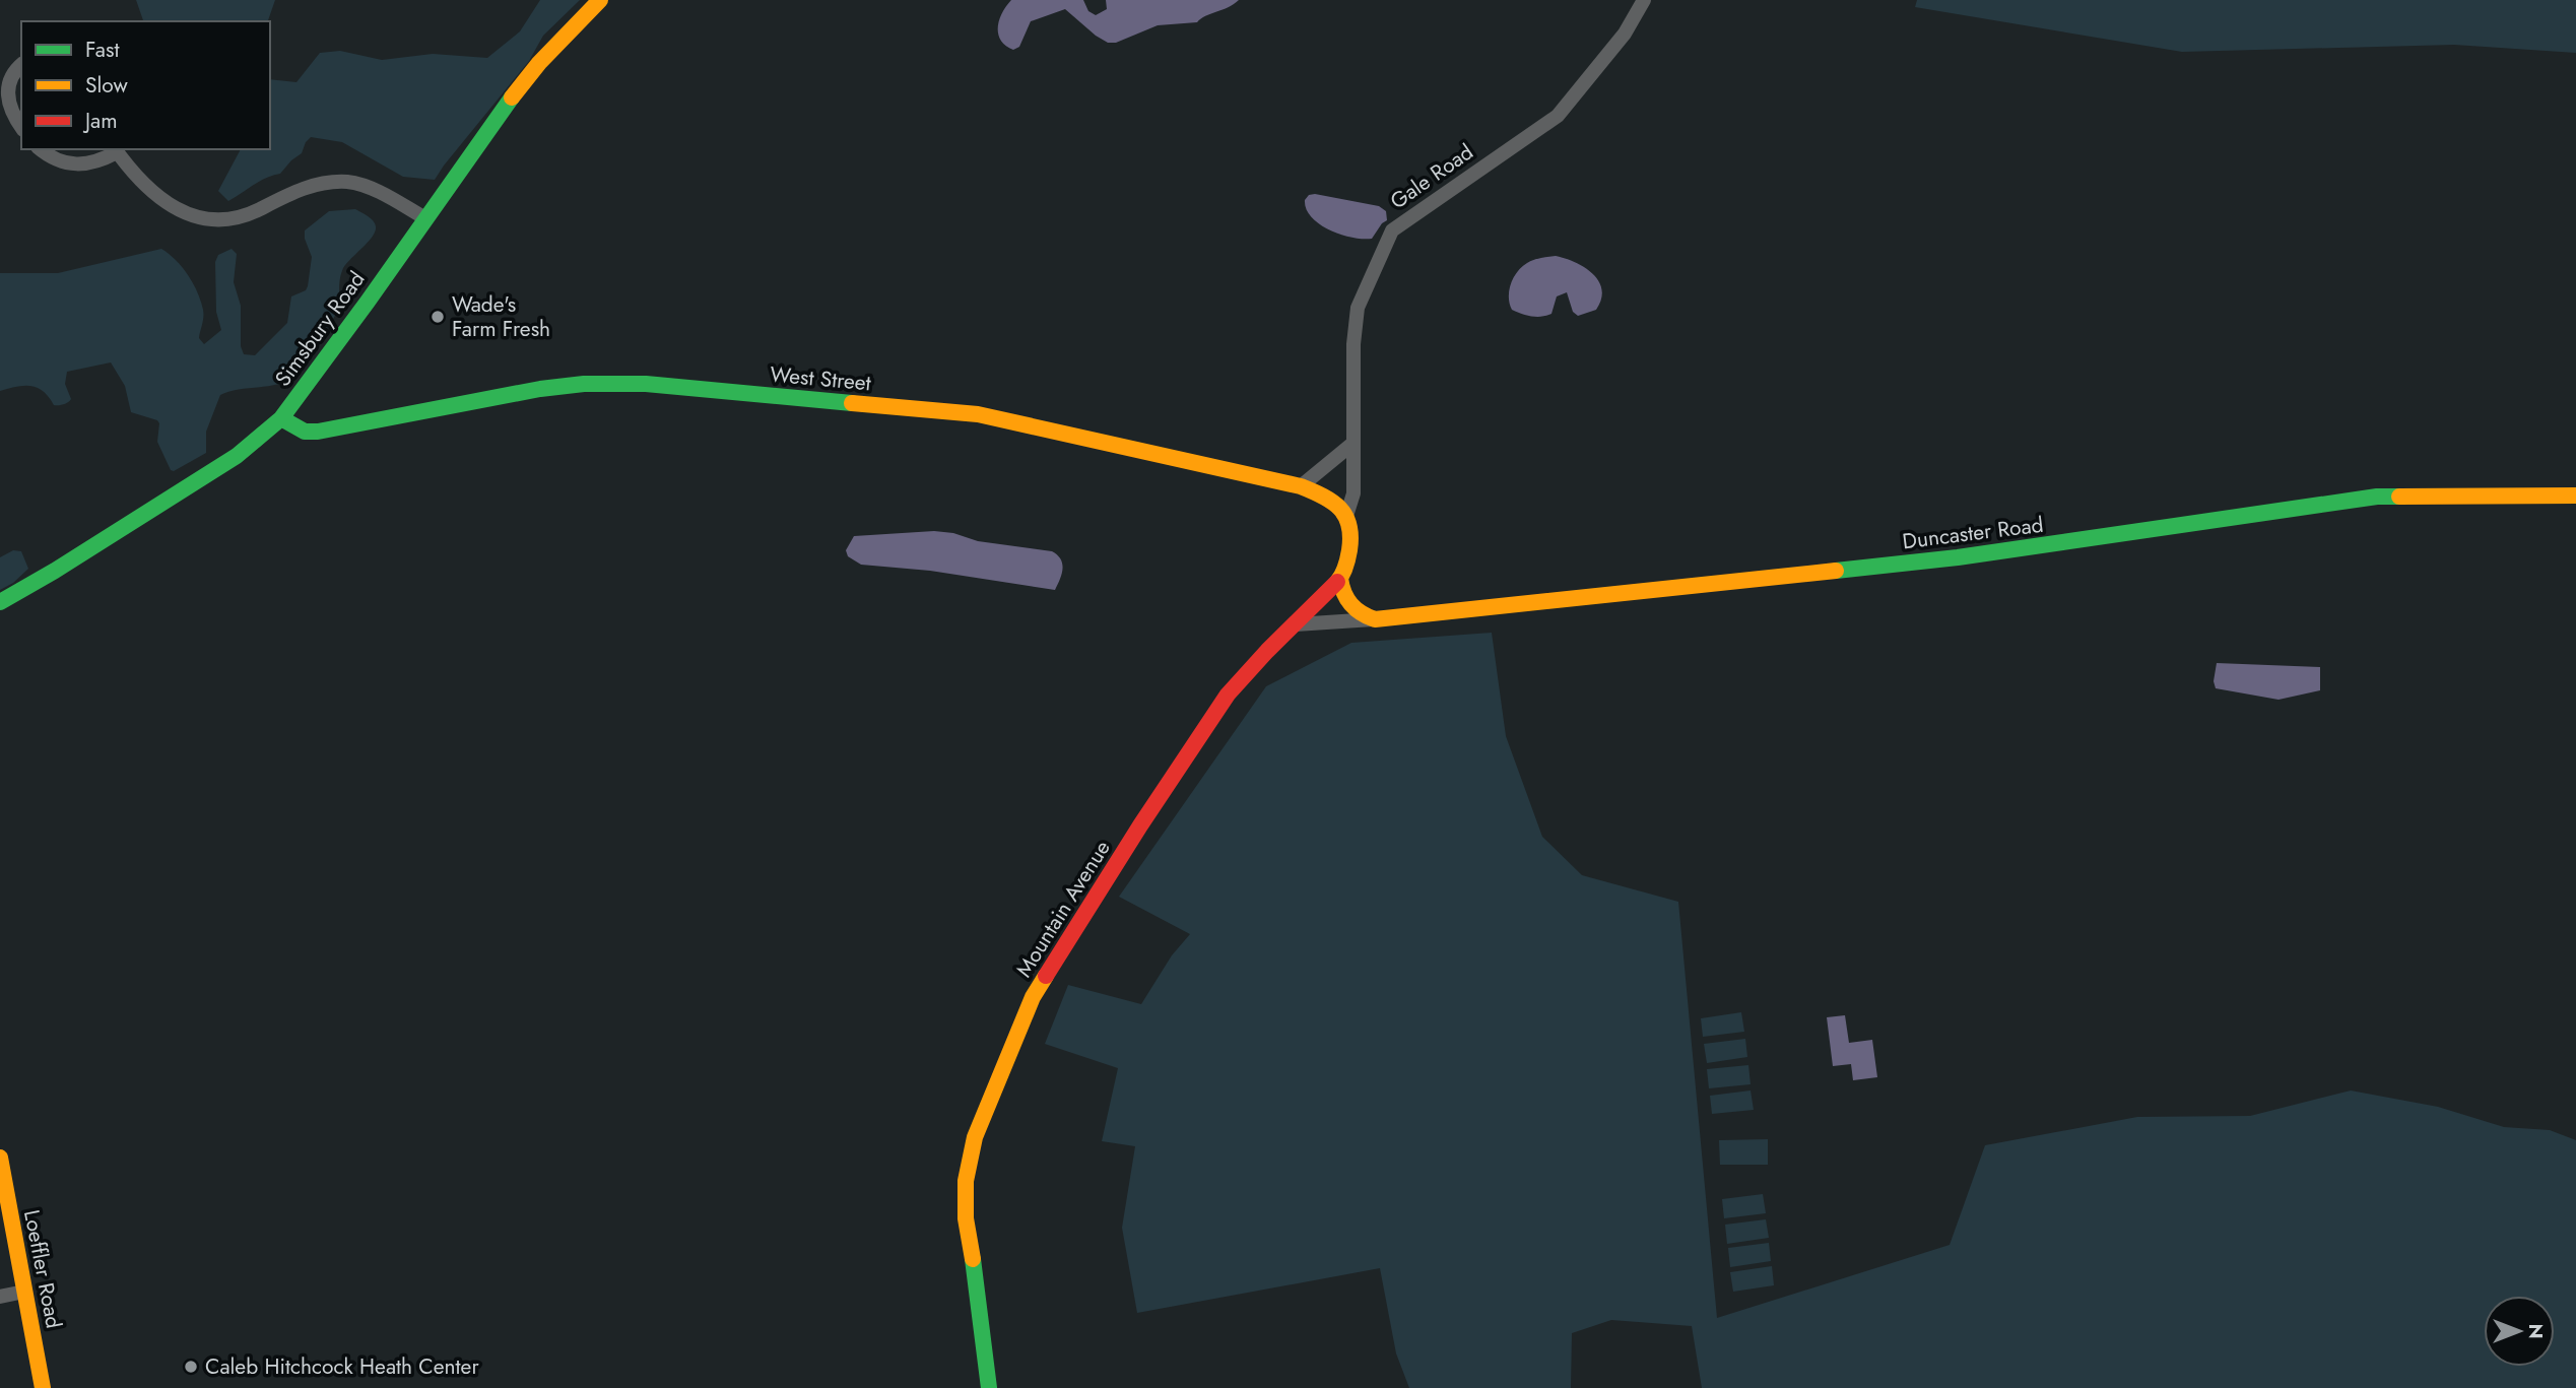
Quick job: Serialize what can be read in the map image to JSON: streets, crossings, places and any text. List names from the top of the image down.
{
  "streets": {
    "street": [
      "Gale Road",
      "Simsbury Road",
      "West Street",
      "Duncaster Road",
      "Mountain Avenue",
      "Loeffler Road"
    ]
  },
  "crossings": [
    ["Gale Road", "West Street"],
    ["Gale Road", "Mountain Avenue"],
    ["Simsbury Road", "West Street"],
    ["West Street", "Mountain Avenue"],
    ["Duncaster Road", "Mountain Avenue"]
  ],
  "places": ["Wade's Farm Fresh", "Caleb Hitchcock Heath Center"],
  "legend": ["Fast", "Slow", "Jam"],
  "north": "right"
}
